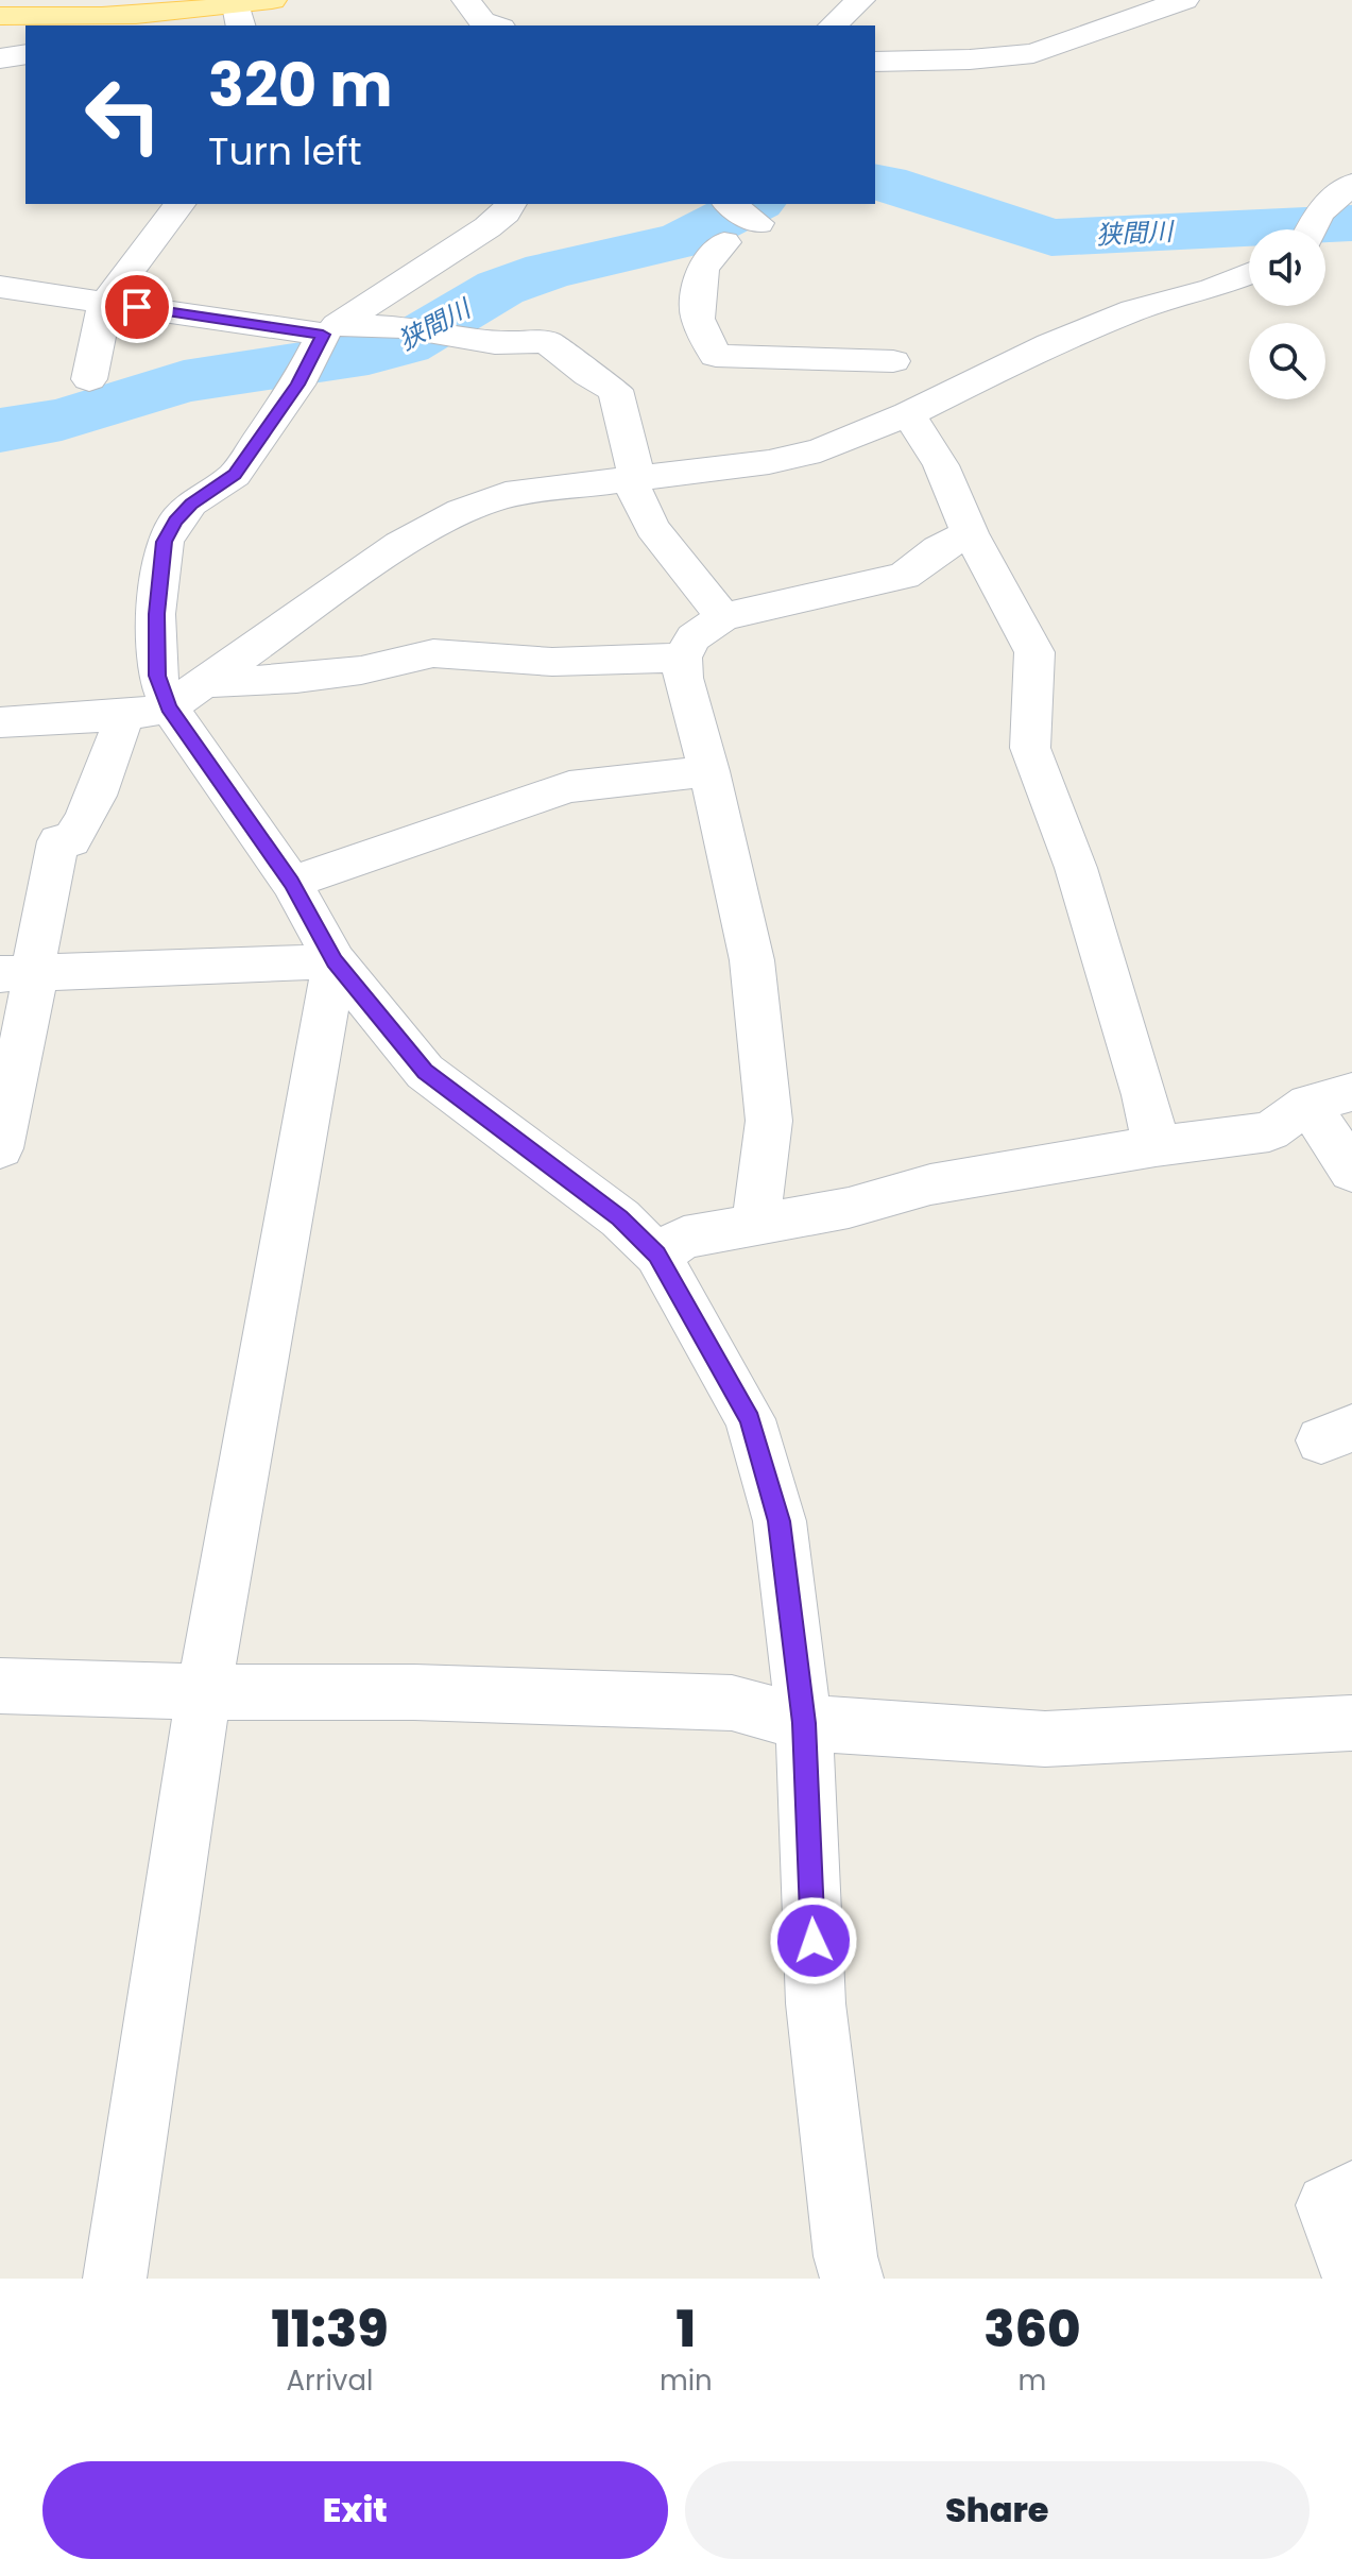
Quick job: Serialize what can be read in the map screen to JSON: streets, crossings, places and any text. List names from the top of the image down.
{
  "water": ["狭間川"],
  "page": {
    "turn": ["320 m", "Turn left"],
    "eta": [
      "11:39",
      "Arrival",
      "1",
      "min",
      "360",
      "m"
    ],
    "buttons": ["Exit", "Share"]
  }
}
